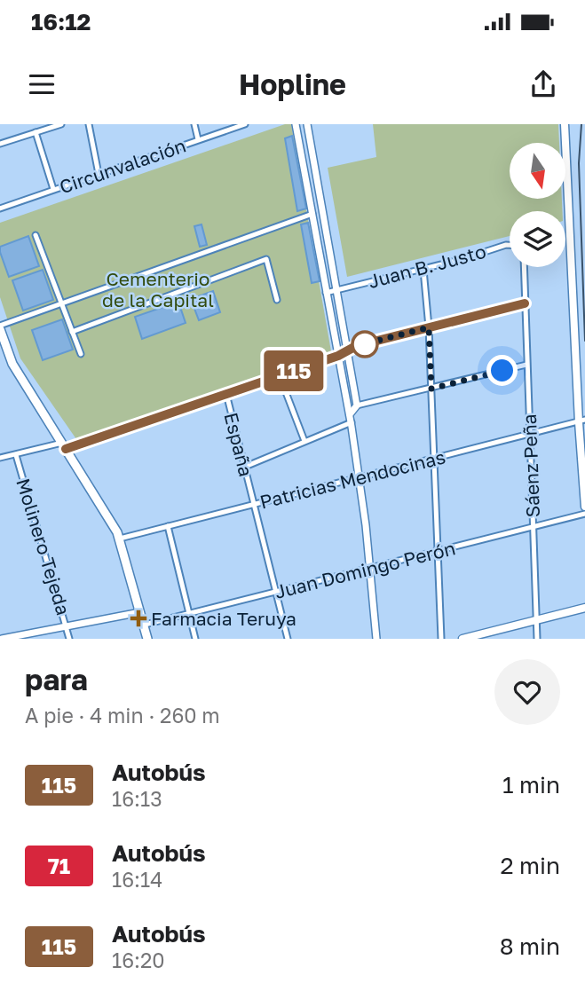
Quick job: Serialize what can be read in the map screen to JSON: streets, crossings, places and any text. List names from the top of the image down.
{
  "streets": {
    "street": [
      "Circunvalación",
      "Juan B. Justo",
      "España",
      "Sáenz Peña",
      "Patricias Mendocinas",
      "Molinero Tejeda",
      "Juan Domingo Perón"
    ]
  },
  "crossings": [
    ["España", "Patricias Mendocinas"],
    ["España", "Juan Domingo Perón"],
    ["Sáenz Peña", "Patricias Mendocinas"],
    ["Sáenz Peña", "Juan Domingo Perón"]
  ],
  "parks": ["Cementerio de la Capital"],
  "places": {
    "health": ["Farmacia Teruya"]
  },
  "lines": ["bus line 115"],
  "north": "bottom",
  "page": {
    "status": "16:12",
    "header": "Hopline",
    "on_map": "115",
    "heading": ["para", "A pie · 4 min · 260 m"],
    "list": [
      {
        "mark": "115",
        "name": "Autobús",
        "note": "16:13",
        "value": "1 min"
      },
      {
        "mark": "71",
        "name": "Autobús",
        "note": "16:14",
        "value": "2 min"
      },
      {
        "mark": "115",
        "name": "Autobús",
        "note": "16:20",
        "value": "8 min"
      }
    ]
  }
}
